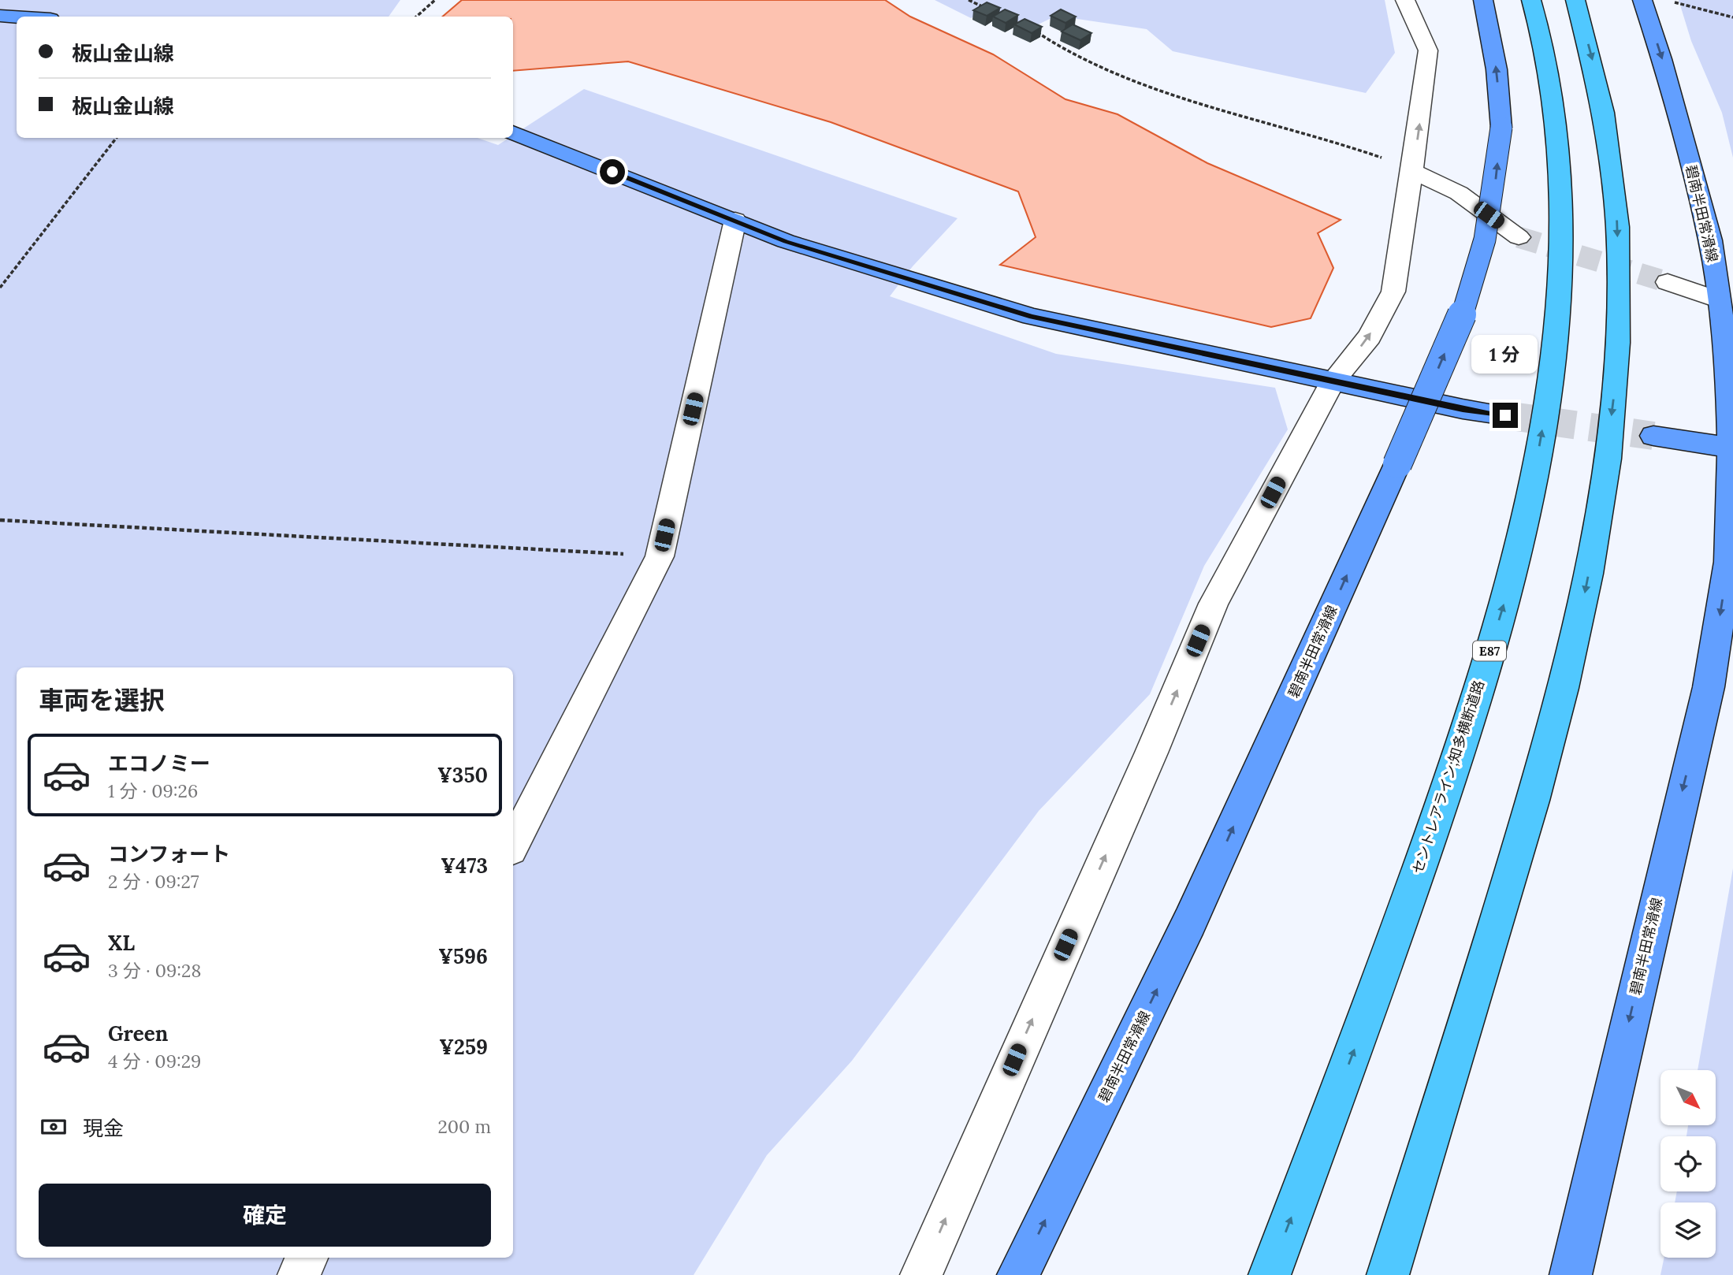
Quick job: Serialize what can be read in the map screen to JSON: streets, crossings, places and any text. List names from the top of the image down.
{
  "streets": {
    "highway": ["E87", "セントレアライン;知多横断道路"],
    "main road": ["碧南半田常滑線"]
  },
  "north": "bottom right",
  "page": {
    "banner": ["板山金山線", "板山金山線"],
    "bubble": "1 分",
    "heading": "車両を選択",
    "list": [
      {
        "name": "エコノミー",
        "note": "1 分 · 09:26",
        "value": "¥350"
      },
      {
        "name": "コンフォート",
        "note": "2 分 · 09:27",
        "value": "¥473"
      },
      {
        "name": "XL",
        "note": "3 分 · 09:28",
        "value": "¥596"
      },
      {
        "name": "Green",
        "note": "4 分 · 09:29",
        "value": "¥259"
      }
    ],
    "pay": ["現金", "200 m"],
    "buttons": "確定"
  }
}
